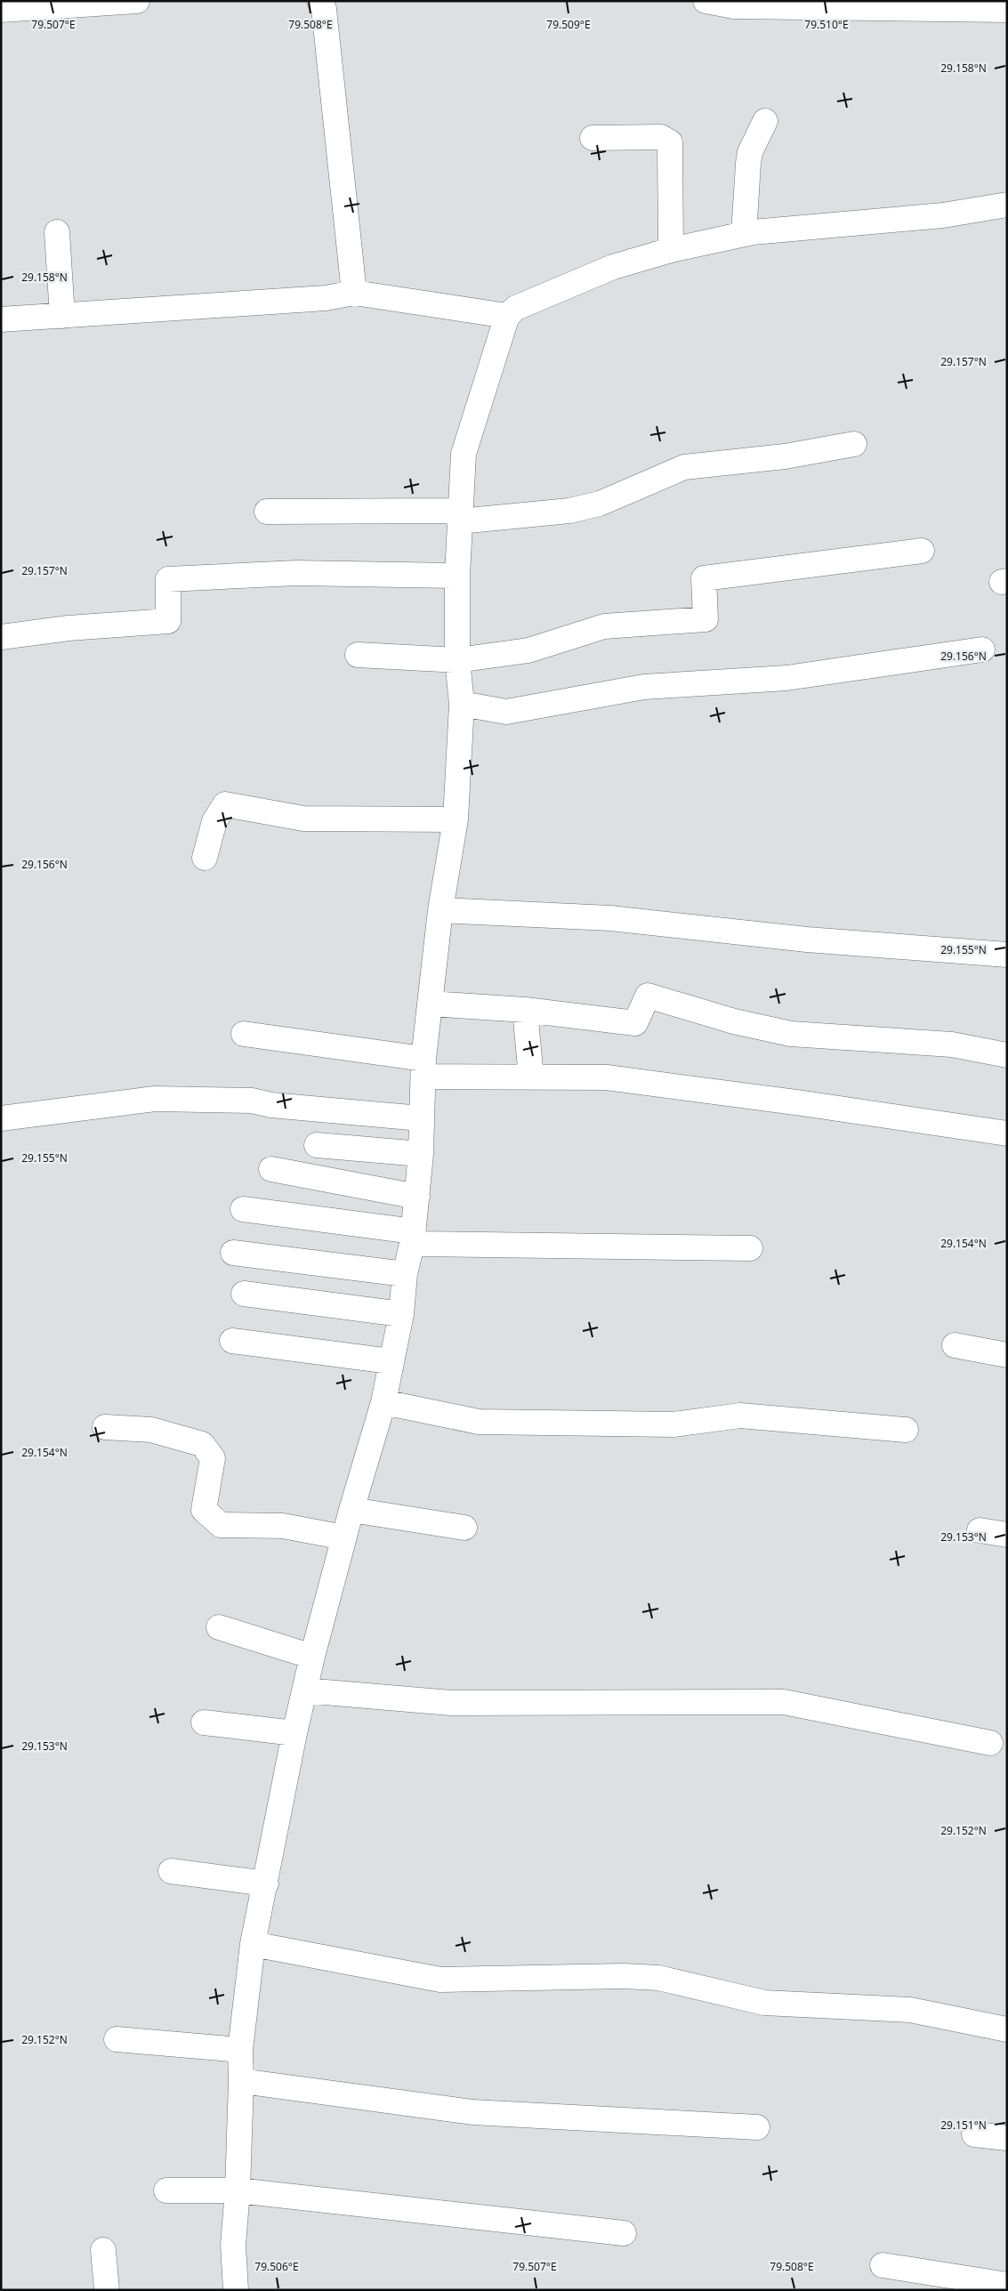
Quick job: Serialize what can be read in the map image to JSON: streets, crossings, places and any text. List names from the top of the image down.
{
  "coordinates": [
    "79.507°E",
    "79.508°E",
    "79.509°E",
    "79.510°E",
    "29.158°N",
    "29.157°N",
    "29.156°N",
    "29.155°N",
    "29.154°N",
    "29.153°N",
    "29.152°N",
    "29.151°N",
    "79.506°E"
  ]
}
